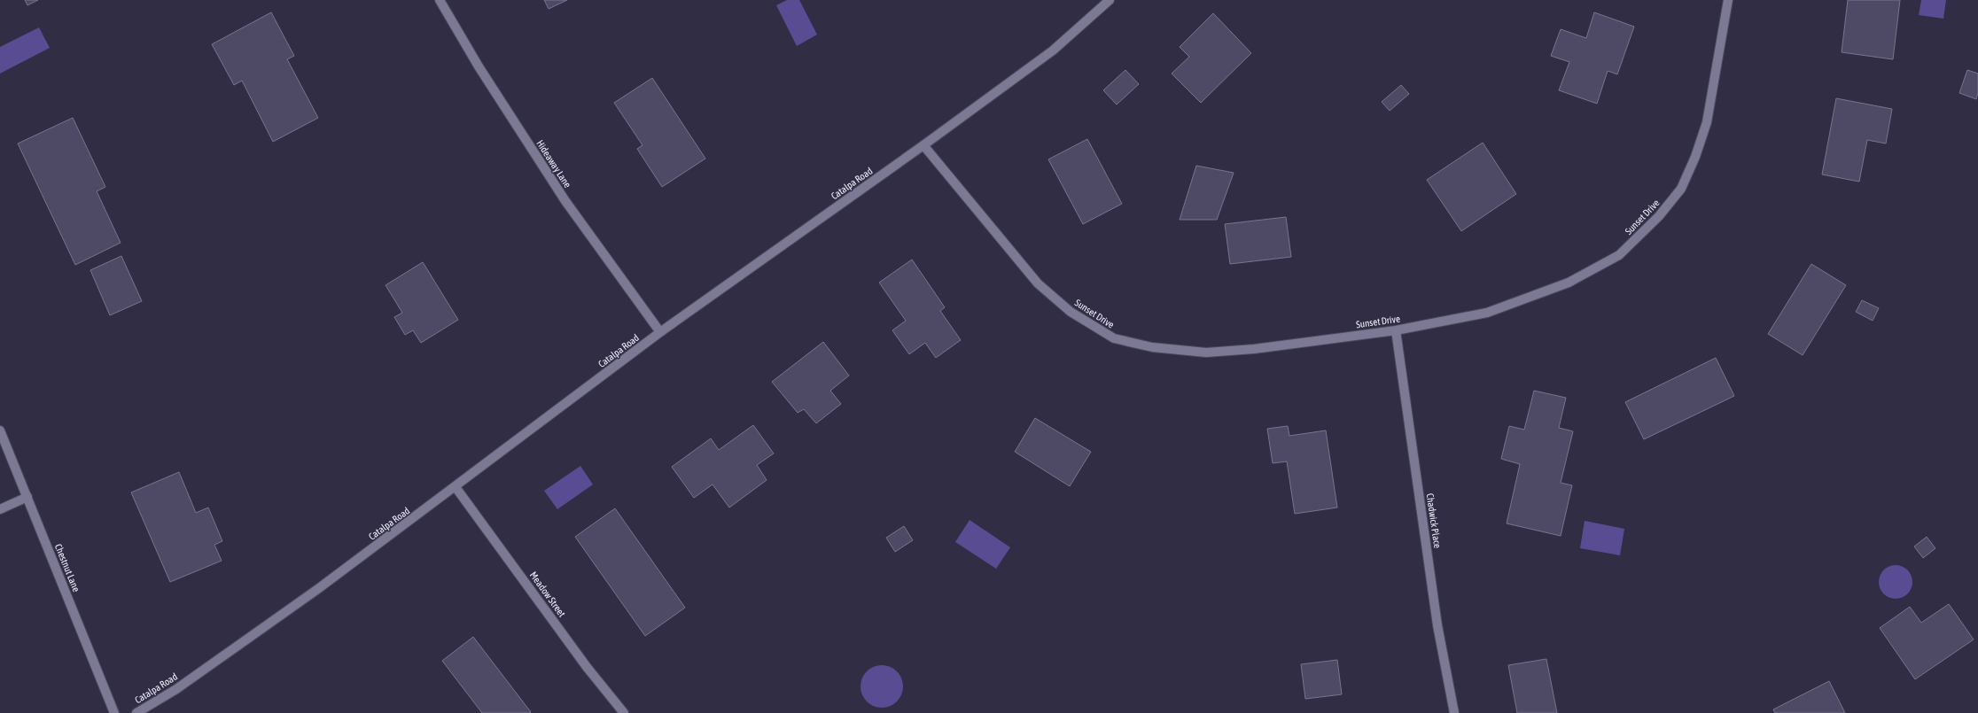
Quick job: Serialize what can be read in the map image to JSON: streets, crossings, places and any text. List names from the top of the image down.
{
  "streets": {
    "street": [
      "Hideaway Lane",
      "Catalpa Road",
      "Sunset Drive",
      "Chadwick Place",
      "Chestnut Lane",
      "Meadow Street"
    ]
  },
  "crossings": [
    ["Hideaway Lane", "Catalpa Road"],
    ["Catalpa Road", "Sunset Drive"],
    ["Catalpa Road", "Meadow Street"],
    ["Sunset Drive", "Chadwick Place"]
  ]
}
